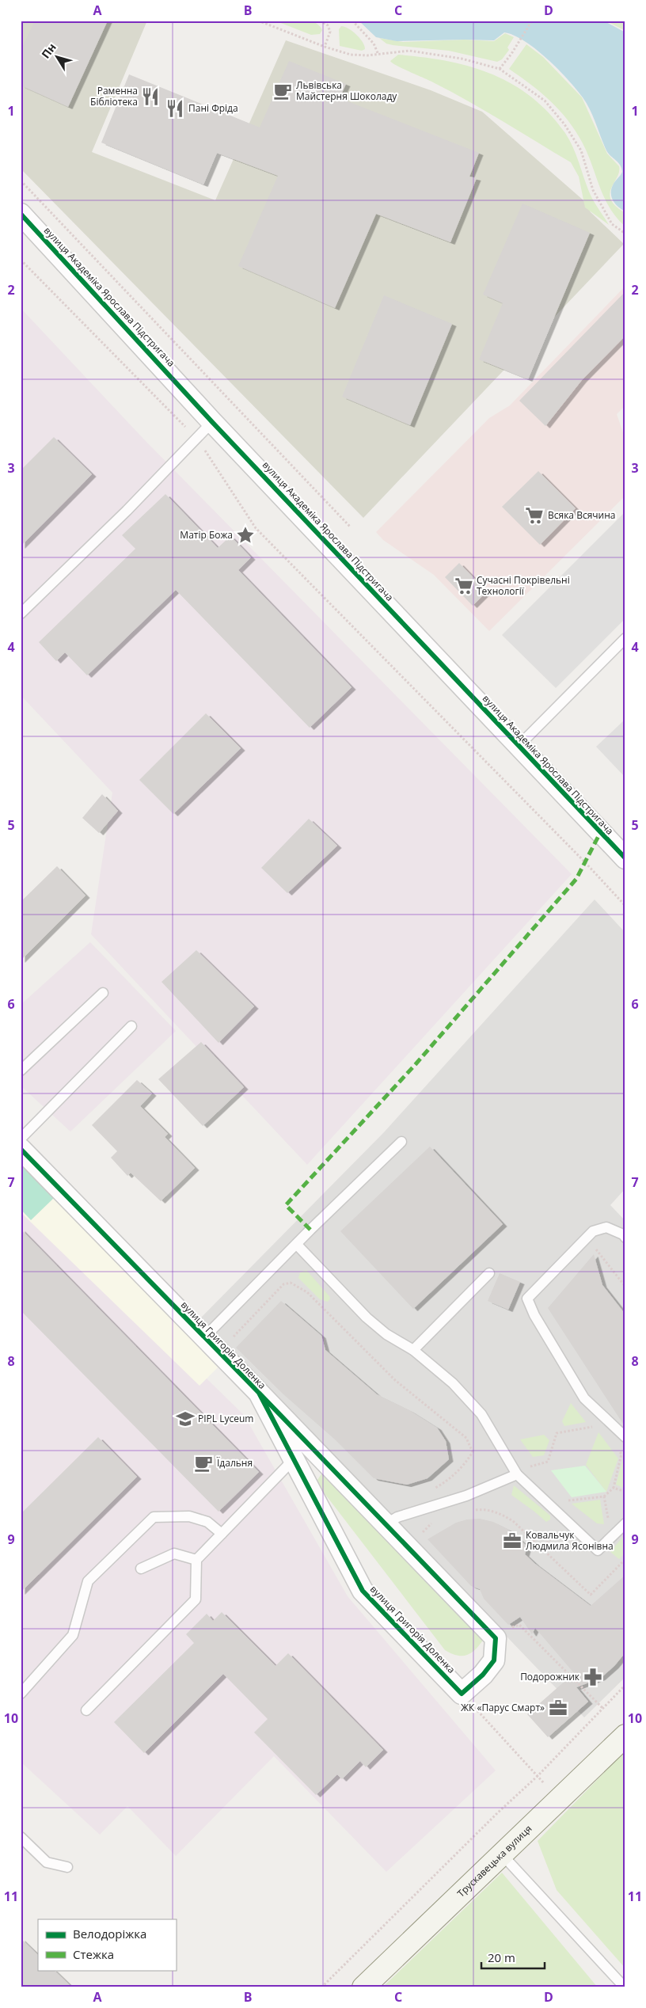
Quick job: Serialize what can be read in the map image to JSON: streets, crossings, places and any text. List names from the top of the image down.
{
  "streets": {
    "street": ["вулиця Академіка Ярослава Підстригача", "вулиця Григорія Доленка", "Трускавецька вулиця"]
  },
  "places": {
    "cafe": ["Львівська Майстерня Шоколаду", "Їдальня"],
    "restaurant": ["Раменна Бібліотека", "Пані Фріда"],
    "supermarket": ["Всяка Всячина", "Сучасні Покрівельні Технології"],
    "place": ["Матір Божа"],
    "school or university": ["PIPL Lyceum"],
    "office": ["Ковальчук Людмила Ясонівна", "ЖК «Парус Смарт»"],
    "pharmacy": ["Подорожник"]
  },
  "legend": ["Велодоріжка", "Стежка"],
  "scale_bar": "20 m",
  "north": "top left",
  "grid": {
    "columns": [
      "A",
      "B",
      "C",
      "D"
    ],
    "rows": [
      "1",
      "2",
      "3",
      "4",
      "5",
      "6",
      "7",
      "8",
      "9",
      "10",
      "11"
    ]
  }
}
